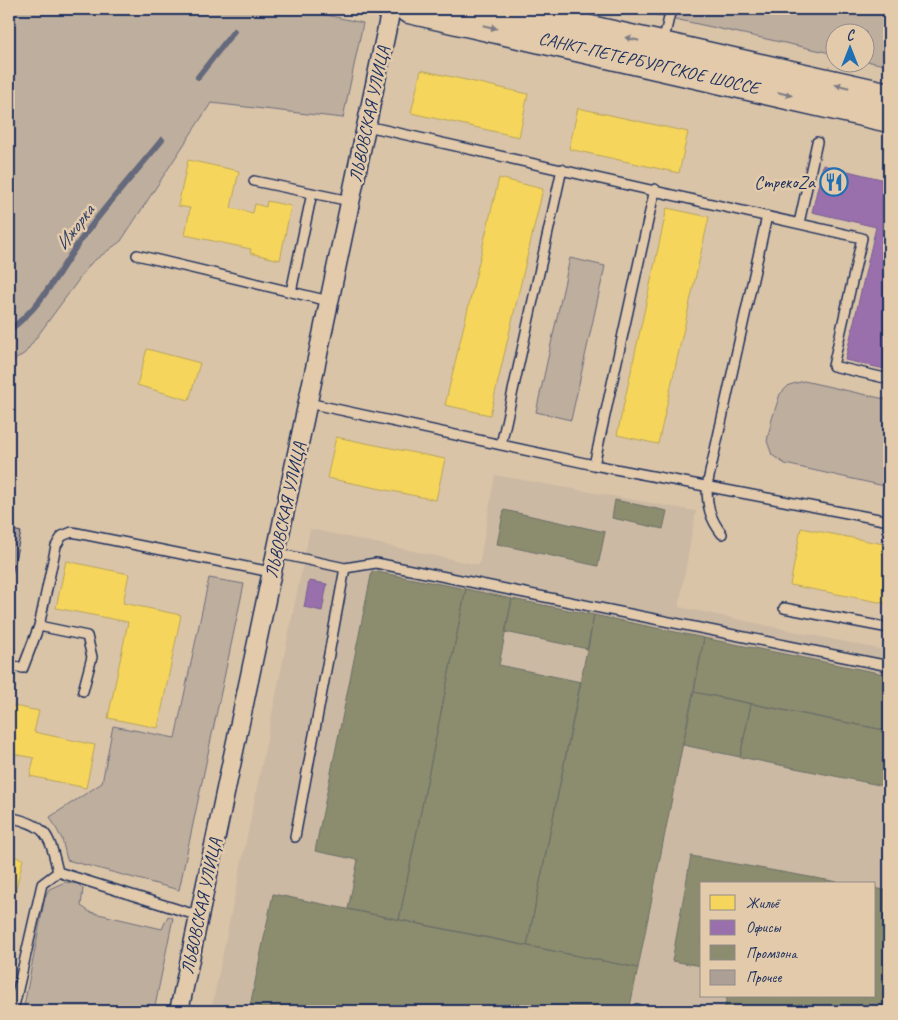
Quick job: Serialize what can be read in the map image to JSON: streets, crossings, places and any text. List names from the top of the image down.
{
  "streets": {
    "main road": ["САНКТ-ПЕТЕРБУРГСКОЕ ШОССЕ"],
    "street": ["ЛЬВОВСКАЯ УЛИЦА"]
  },
  "water": ["Ижорка"],
  "places": {
    "restaurant": ["СтрекоZа"]
  },
  "legend": [
    "Жильё",
    "Офисы",
    "Промзона",
    "Прочее"
  ],
  "north": "top"
}
